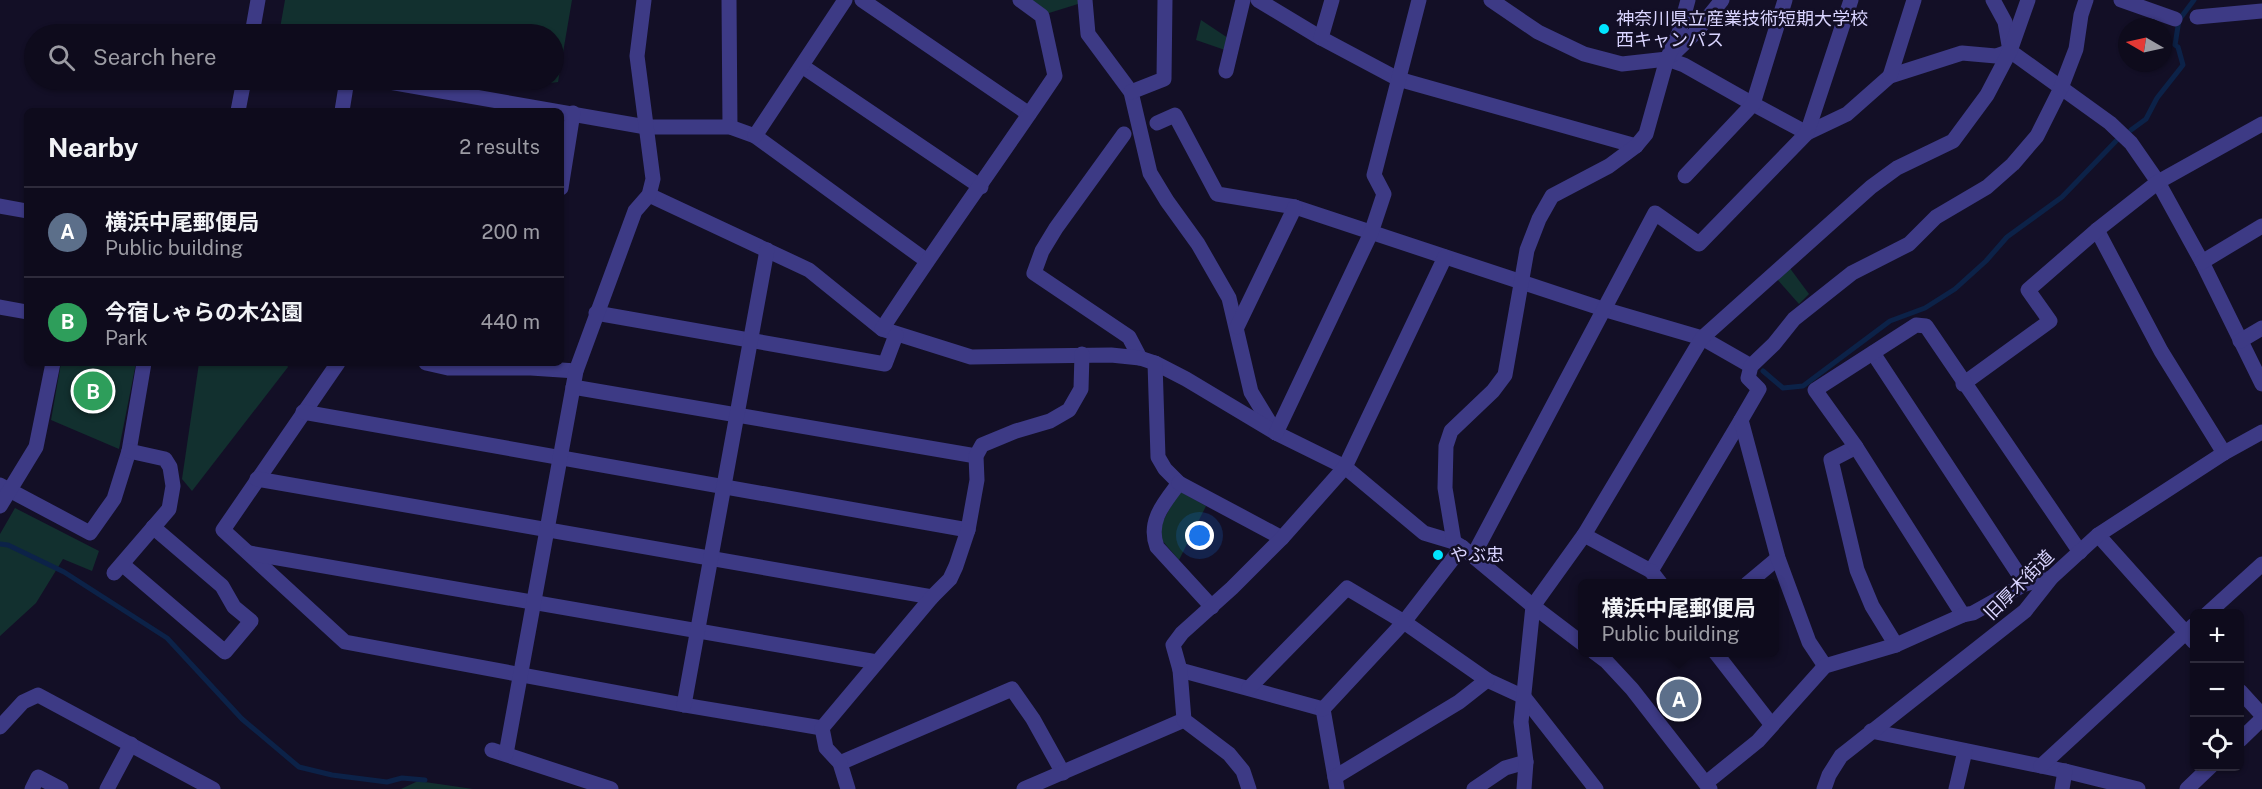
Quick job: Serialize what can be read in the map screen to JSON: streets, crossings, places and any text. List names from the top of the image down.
{
  "streets": {
    "street": ["旧厚木街道"]
  },
  "places": ["神奈川県立産業技術短期大学校 西キャンパス", "やぶ忠"],
  "north": "left",
  "page": {
    "search": "Search here",
    "heading": ["Nearby", "2 results"],
    "list": [
      {
        "mark": "A",
        "name": "横浜中尾郵便局",
        "note": "Public building",
        "value": "200 m"
      },
      {
        "mark": "B",
        "name": "今宿しゃらの木公園",
        "note": "Park",
        "value": "440 m"
      }
    ],
    "pins": ["B", "A"],
    "popup": ["横浜中尾郵便局", "Public building"],
    "map_buttons": ["+", "−"]
  }
}
